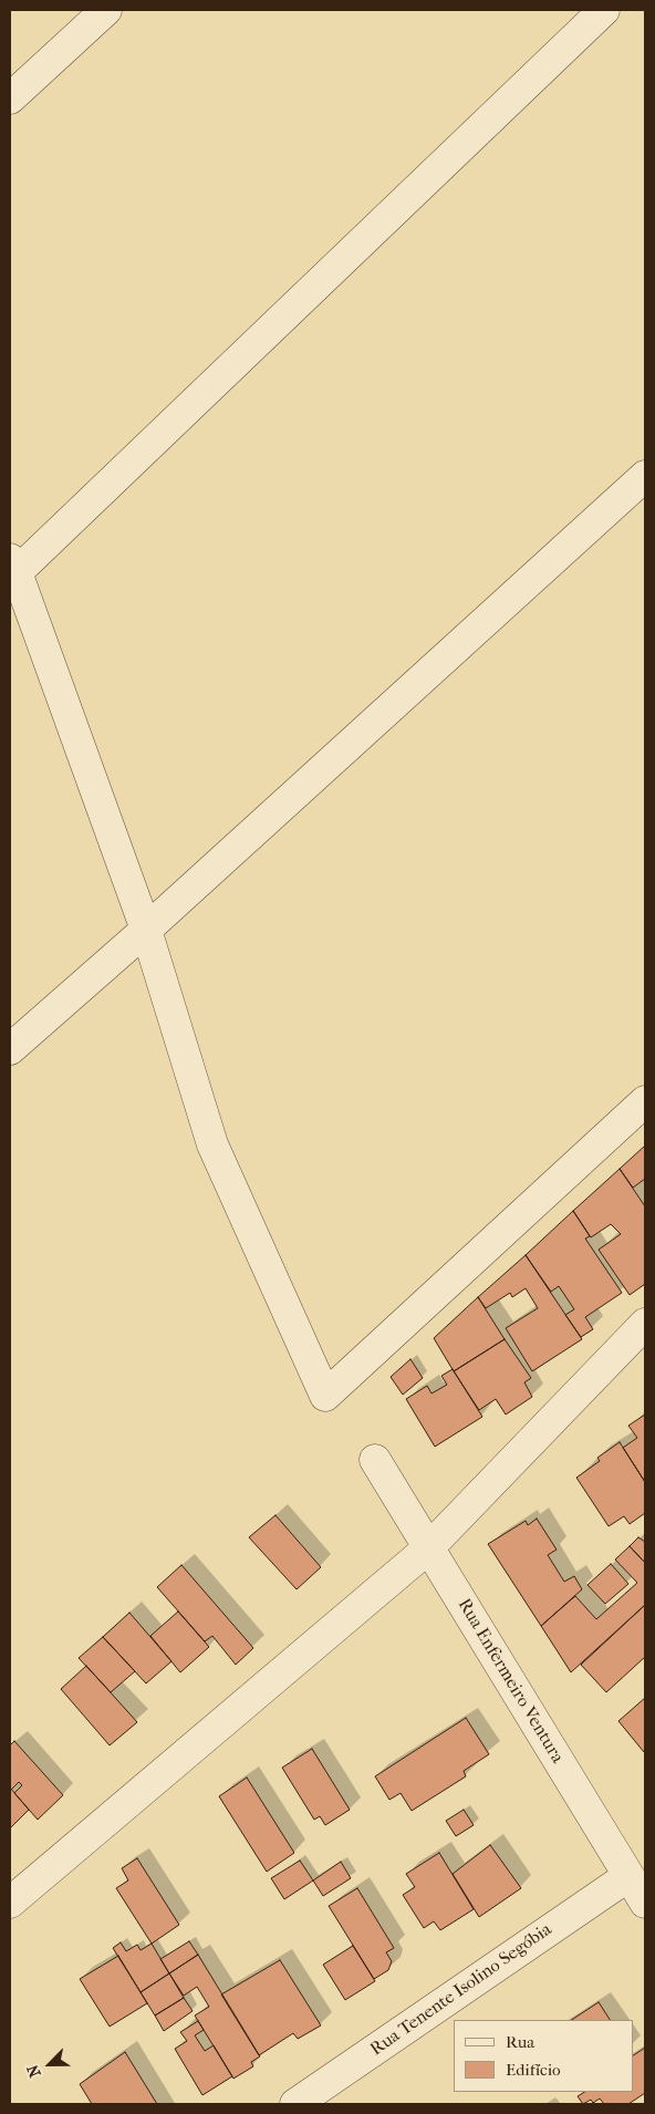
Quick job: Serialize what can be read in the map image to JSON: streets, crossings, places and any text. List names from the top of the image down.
{
  "streets": {
    "street": ["Rua Enfermeiro Ventura", "Rua Tenente Isolino Segóbia"]
  },
  "crossings": [
    ["Rua Enfermeiro Ventura", "Rua Tenente Isolino Segóbia"]
  ],
  "legend": ["Rua", "Edifício"],
  "north": "bottom left"
}
